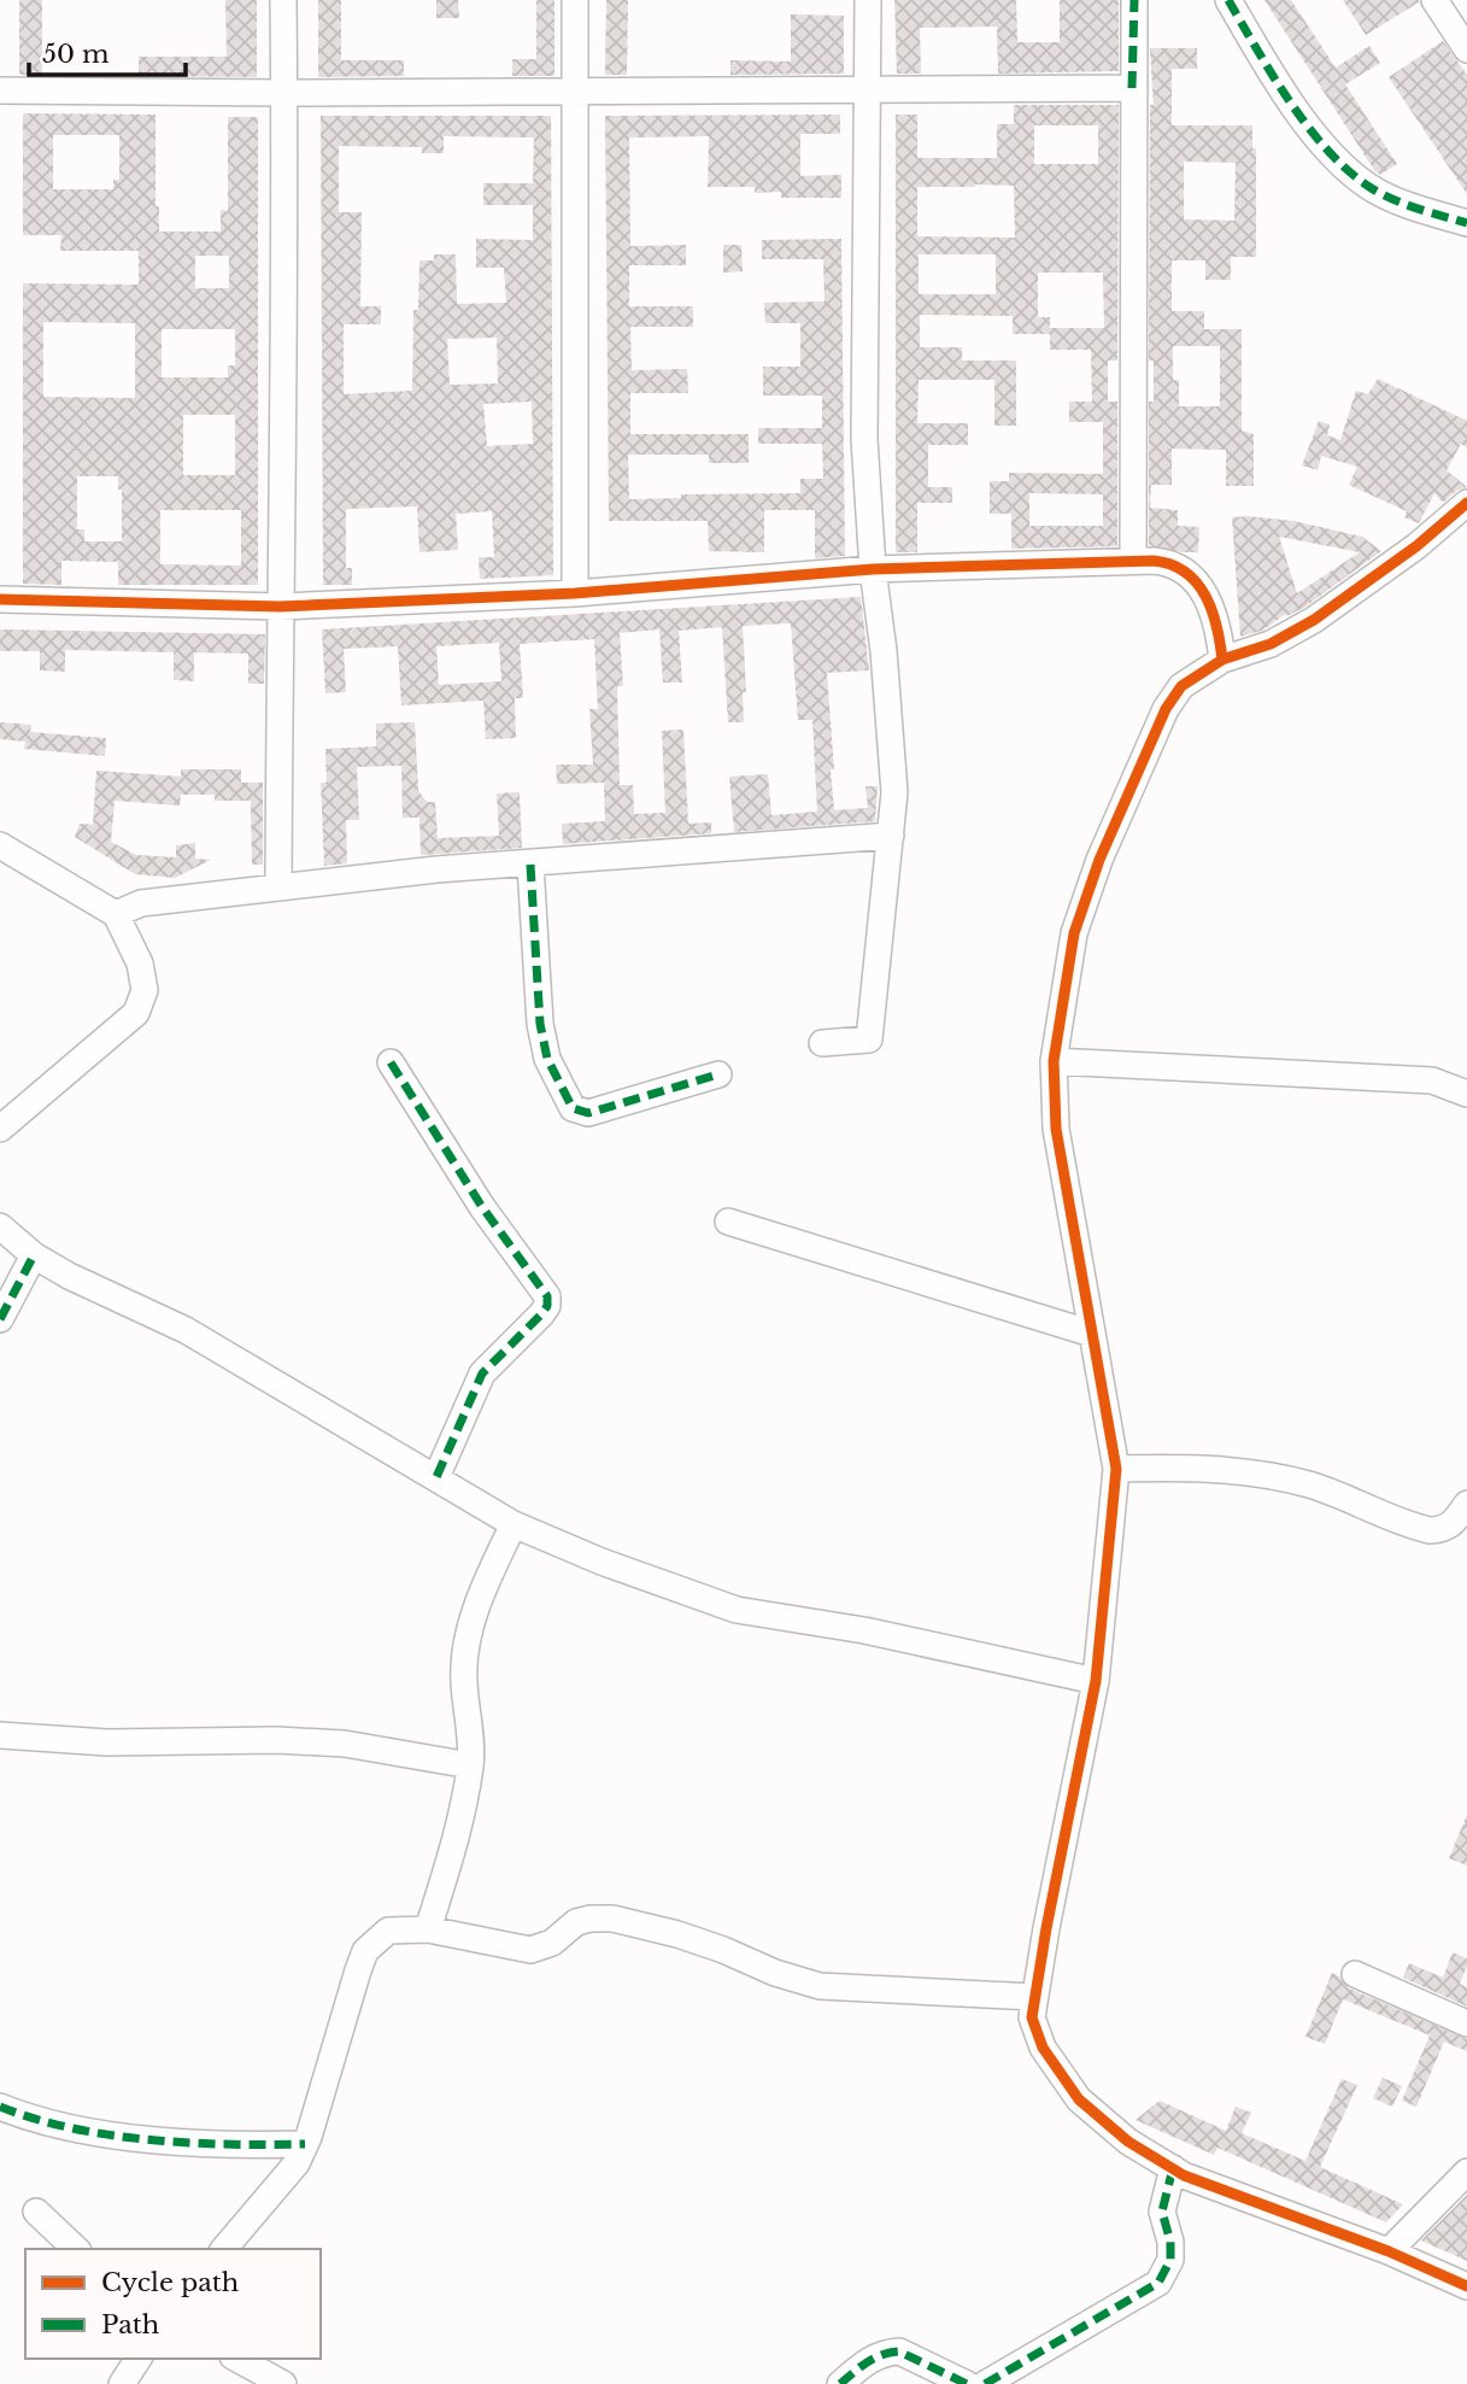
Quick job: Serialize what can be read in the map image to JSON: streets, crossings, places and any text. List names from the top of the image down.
{
  "legend": ["Cycle path", "Path"],
  "scale_bar": "50 m"
}
